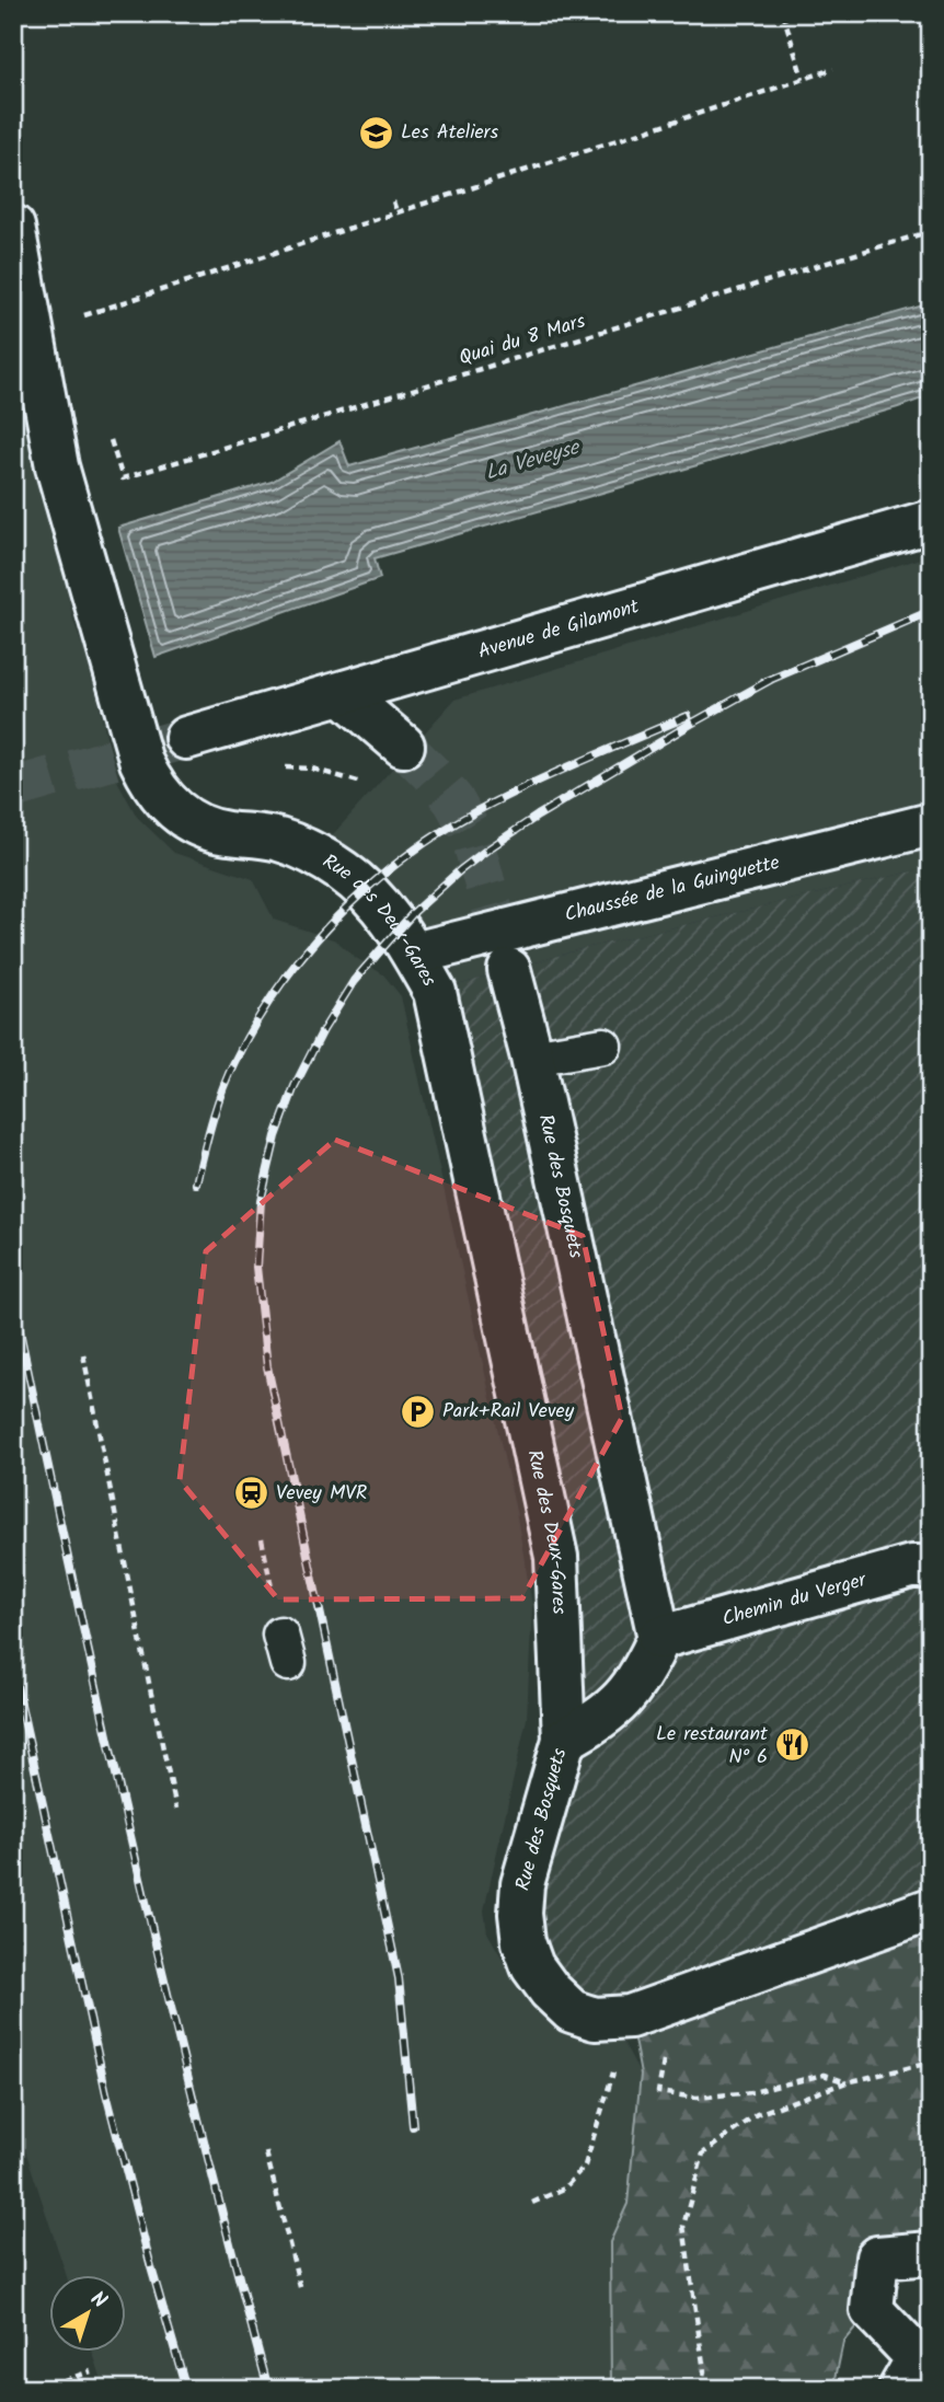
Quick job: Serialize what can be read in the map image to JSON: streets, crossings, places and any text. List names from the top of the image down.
{
  "streets": {
    "street": [
      "Avenue de Gilamont",
      "Chaussée de la Guinguette",
      "Rue des Deux-Gares",
      "Rue des Bosquets",
      "Chemin du Verger"
    ],
    "path": ["Quai du 8 Mars"]
  },
  "crossings": [
    ["Chaussée de la Guinguette", "Rue des Deux-Gares"],
    ["Rue des Deux-Gares", "Rue des Bosquets"],
    ["Rue des Bosquets", "Chemin du Verger"]
  ],
  "water": ["La Veveyse"],
  "places": {
    "school or university": ["Les Ateliers"],
    "parking": ["Park+Rail Vevey"],
    "station": ["Vevey MVR"],
    "restaurant": ["Le restaurant N° 6"]
  },
  "north": "top right"
}
